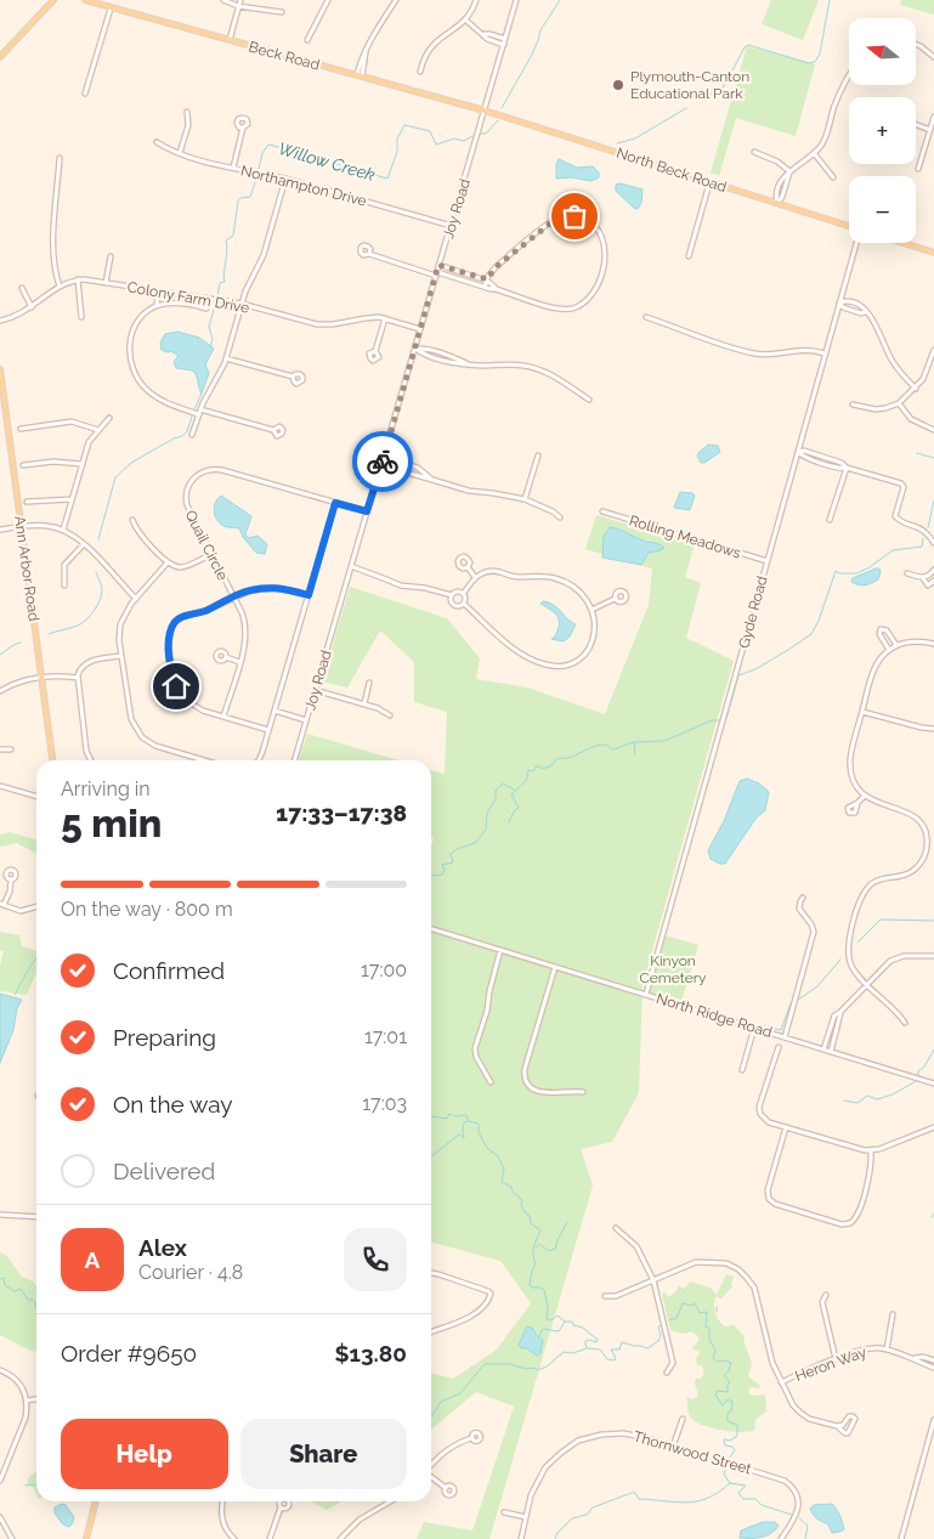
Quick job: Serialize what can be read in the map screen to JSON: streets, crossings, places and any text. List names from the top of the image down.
{
  "streets": {
    "main road": ["Beck Road", "North Beck Road", "Ann Arbor Road"],
    "street": [
      "Northampton Drive",
      "Joy Road",
      "Colony Farm Drive",
      "Rolling Meadows",
      "Quail Circle",
      "Gyde Road",
      "North Ridge Road",
      "Heron Way",
      "Thornwood Street"
    ]
  },
  "crossings": [
    ["Beck Road", "North Beck Road"],
    ["Beck Road", "Joy Road"],
    ["North Beck Road", "Joy Road"],
    ["Northampton Drive", "Joy Road"],
    ["Joy Road", "Colony Farm Drive"],
    ["Joy Road", "Quail Circle"],
    ["Rolling Meadows", "Gyde Road"],
    ["Gyde Road", "North Ridge Road"]
  ],
  "water": ["Willow Creek"],
  "parks": ["Kinyon Cemetery"],
  "places": ["Plymouth-Canton Educational Park"],
  "north": "left",
  "page": {
    "map_buttons": ["+", "−"],
    "heading": ["5 min", "Arriving in", "17:33–17:38"],
    "panel": [
      "Alex",
      "Courier · 4.8",
      "Order #9650",
      "$13.80"
    ],
    "bar": "On the way · 800 m",
    "list": [
      ["Confirmed", "17:00"],
      ["Preparing", "17:01"],
      ["On the way", "17:03"],
      "Delivered"
    ],
    "round": "A",
    "buttons": ["Help", "Share"]
  }
}
